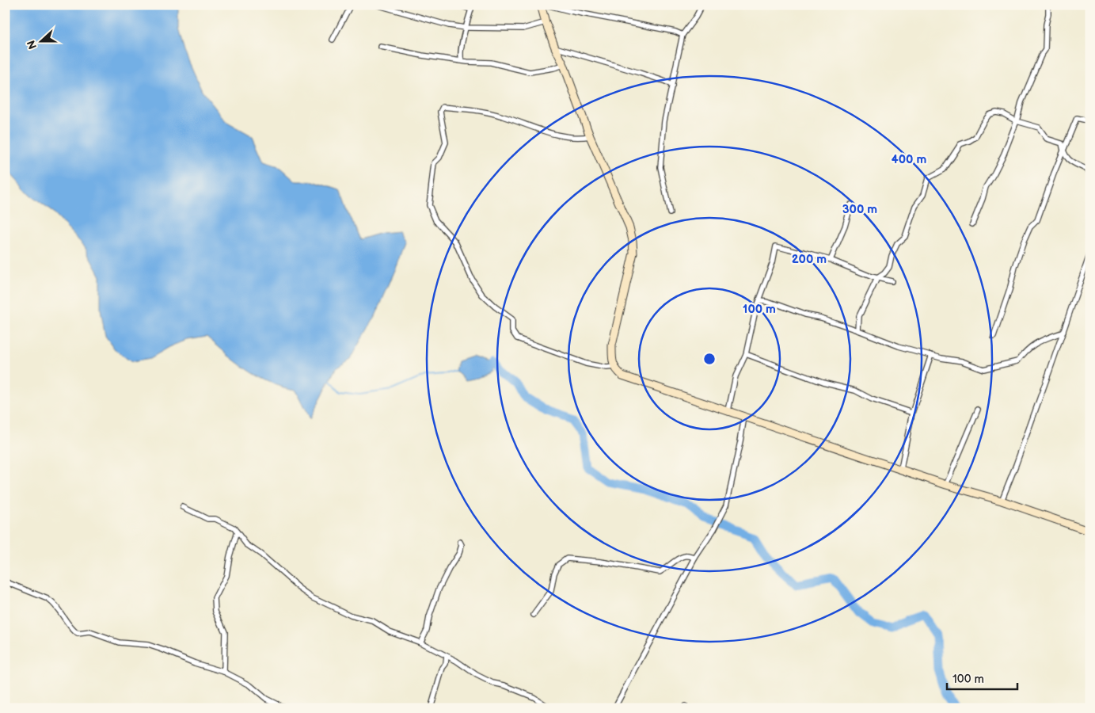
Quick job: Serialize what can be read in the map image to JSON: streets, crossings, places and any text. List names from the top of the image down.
{
  "scale_bar": "100 m",
  "north": "left",
  "rings": [
    "400 m",
    "300 m",
    "200 m",
    "100 m"
  ]
}
